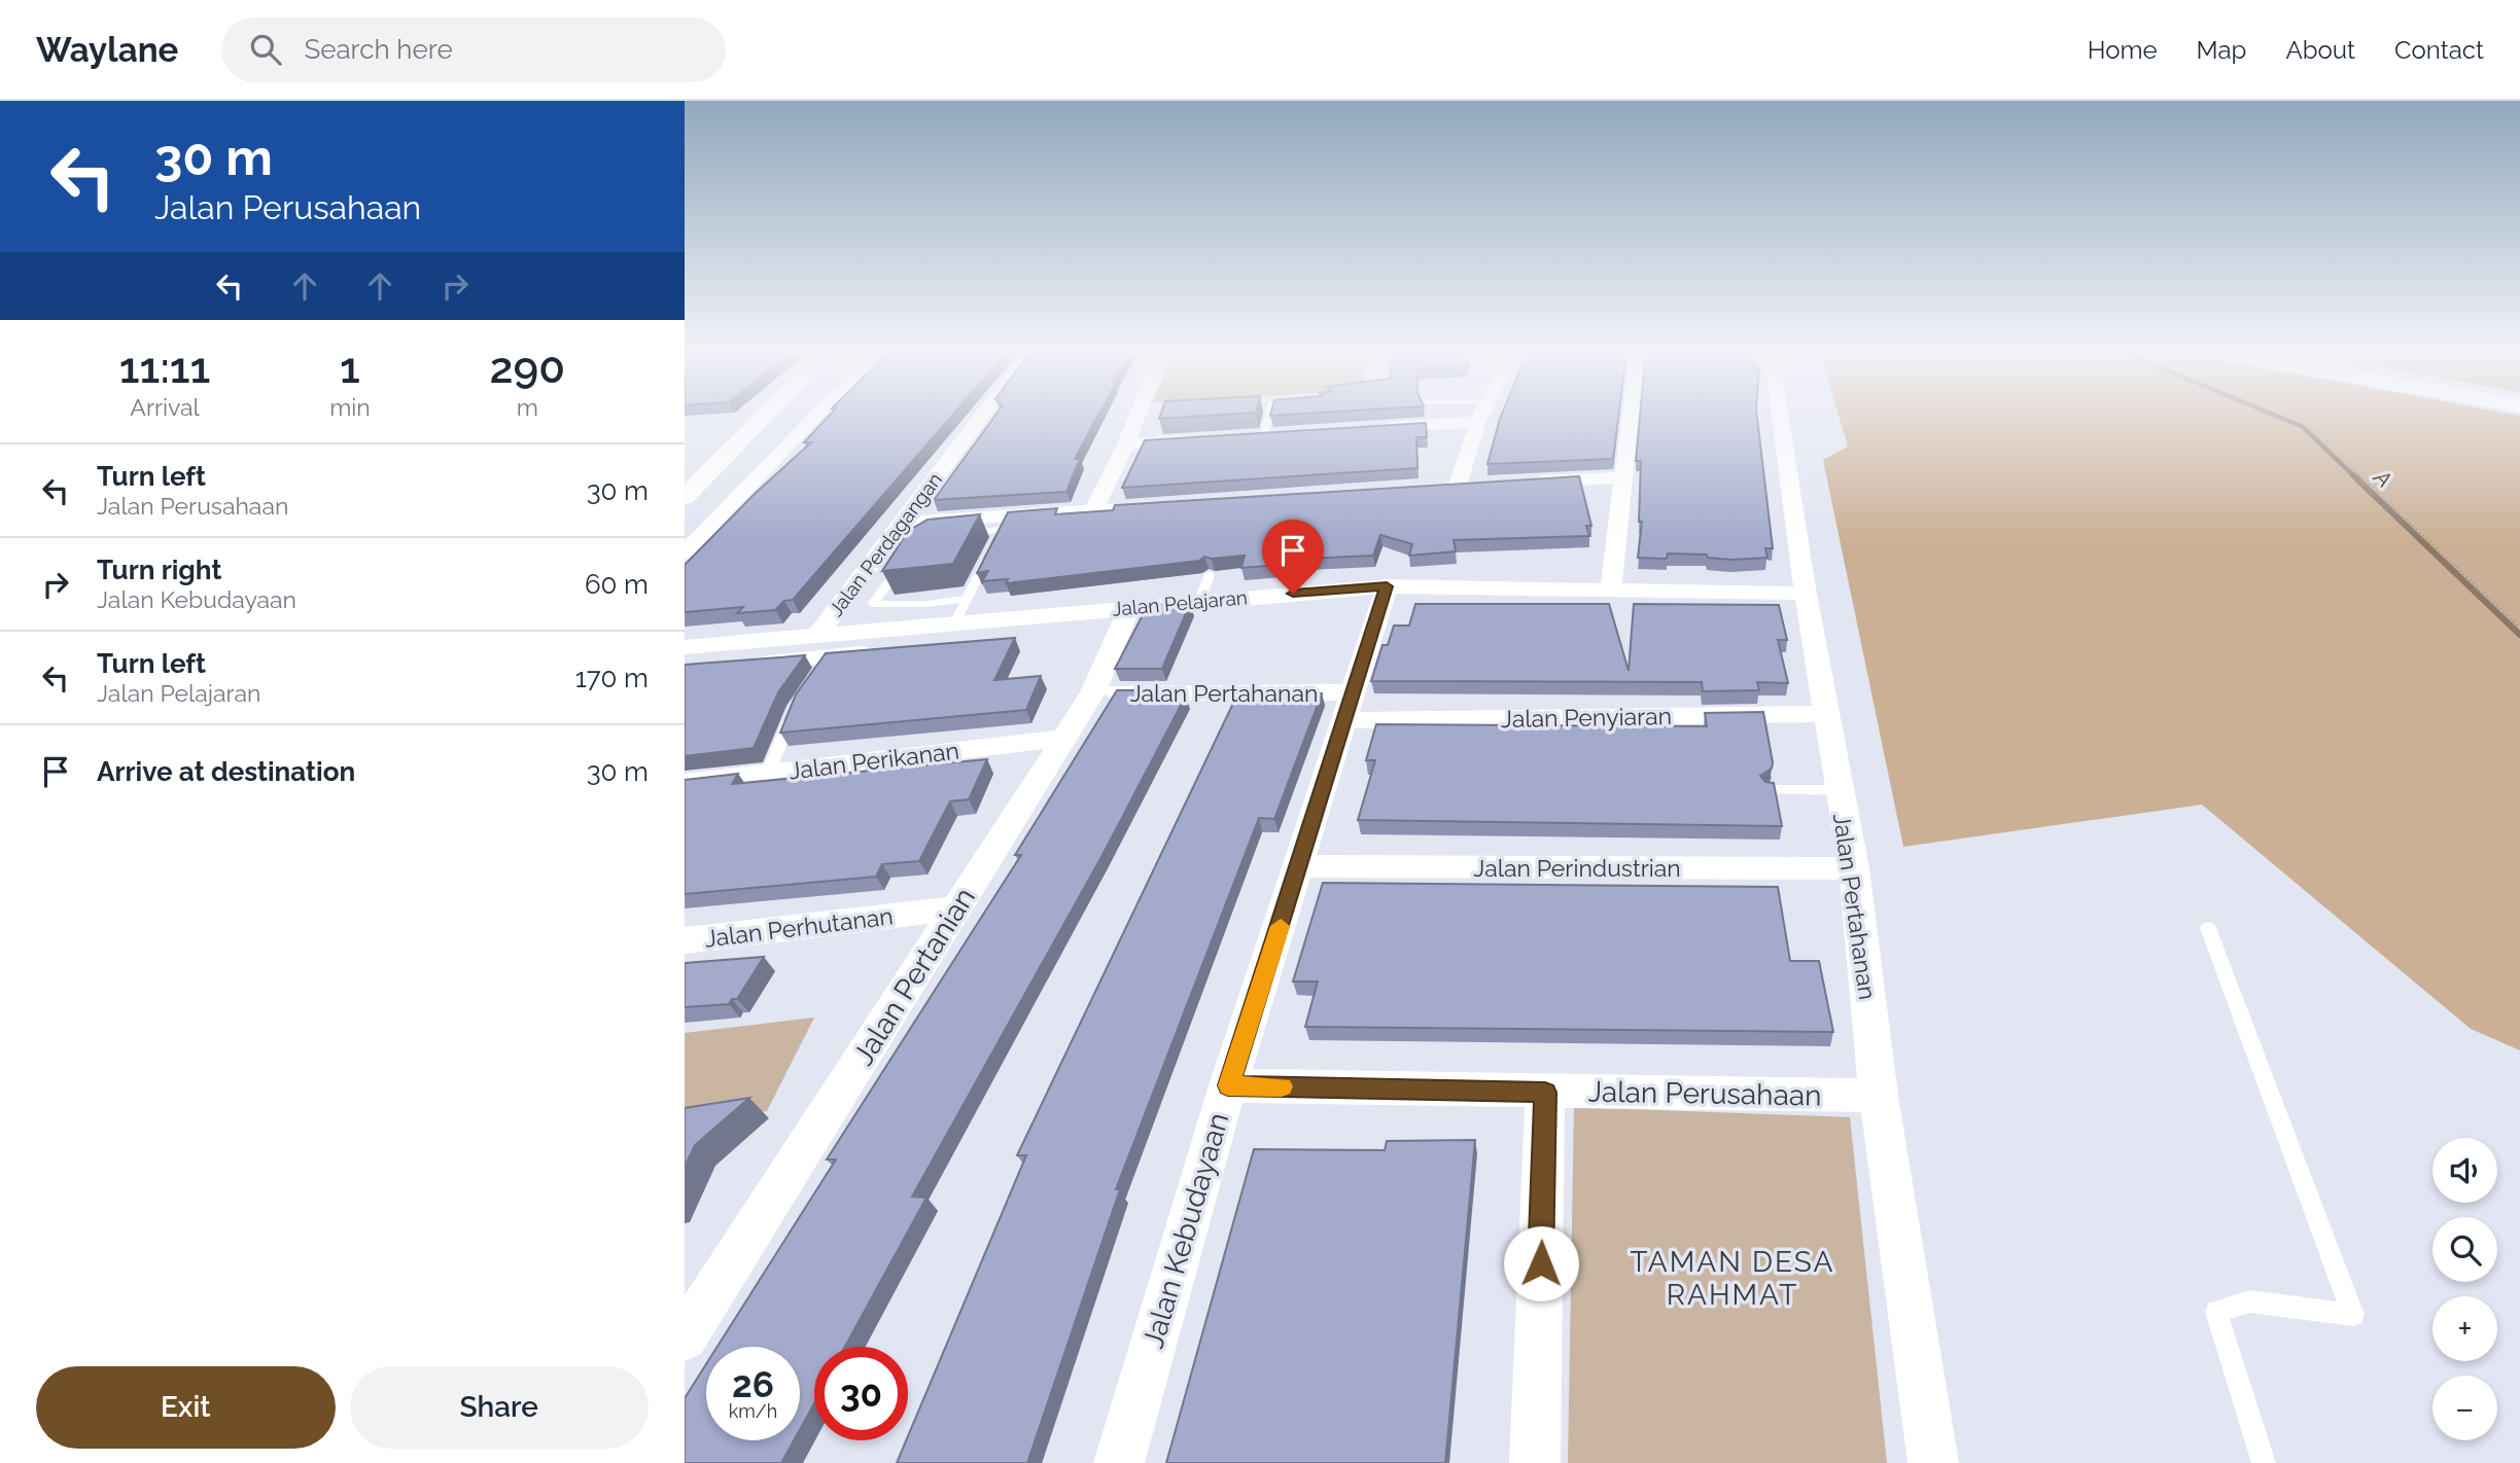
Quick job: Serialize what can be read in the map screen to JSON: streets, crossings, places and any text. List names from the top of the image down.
{
  "streets": {
    "street": [
      "Jalan Perdagangan",
      "Jalan Pelajaran",
      "Jalan Pertahanan",
      "Jalan Penyiaran",
      "Jalan Perikanan",
      "Jalan Perindustrian",
      "Jalan Perhutanan",
      "Jalan Pertanian",
      "Jalan Perusahaan",
      "Jalan Kebudayaan"
    ]
  },
  "crossings": [
    ["Jalan Perdagangan", "Jalan Pelajaran"],
    ["Jalan Pelajaran", "Jalan Pertahanan"],
    ["Jalan Pelajaran", "Jalan Pertanian"],
    ["Jalan Pelajaran", "Jalan Kebudayaan"],
    ["Jalan Pertahanan", "Jalan Penyiaran"],
    ["Jalan Pertahanan", "Jalan Perindustrian"],
    ["Jalan Pertahanan", "Jalan Pertanian"],
    ["Jalan Pertahanan", "Jalan Perusahaan"],
    ["Jalan Pertahanan", "Jalan Kebudayaan"],
    ["Jalan Penyiaran", "Jalan Kebudayaan"],
    ["Jalan Perikanan", "Jalan Pertanian"],
    ["Jalan Perindustrian", "Jalan Kebudayaan"],
    ["Jalan Perhutanan", "Jalan Pertanian"],
    ["Jalan Perusahaan", "Jalan Kebudayaan"]
  ],
  "districts": ["TAMAN DESA RAHMAT"],
  "water": ["A"],
  "page": {
    "header": "Waylane",
    "search": "Search here",
    "nav": [
      "Home",
      "Map",
      "About",
      "Contact"
    ],
    "turn": ["30 m", "Jalan Perusahaan"],
    "eta": [
      "11:11",
      "Arrival",
      "1",
      "min",
      "290",
      "m"
    ],
    "list": [
      {
        "name": "Turn left",
        "note": "Jalan Perusahaan",
        "value": "30 m"
      },
      {
        "name": "Turn right",
        "note": "Jalan Kebudayaan",
        "value": "60 m"
      },
      {
        "name": "Turn left",
        "note": "Jalan Pelajaran",
        "value": "170 m"
      },
      {
        "name": "Arrive at destination",
        "value": "30 m"
      }
    ],
    "map_buttons": ["+", "−"],
    "speed": "26 km/h",
    "limit": "30",
    "buttons": ["Exit", "Share"]
  }
}
